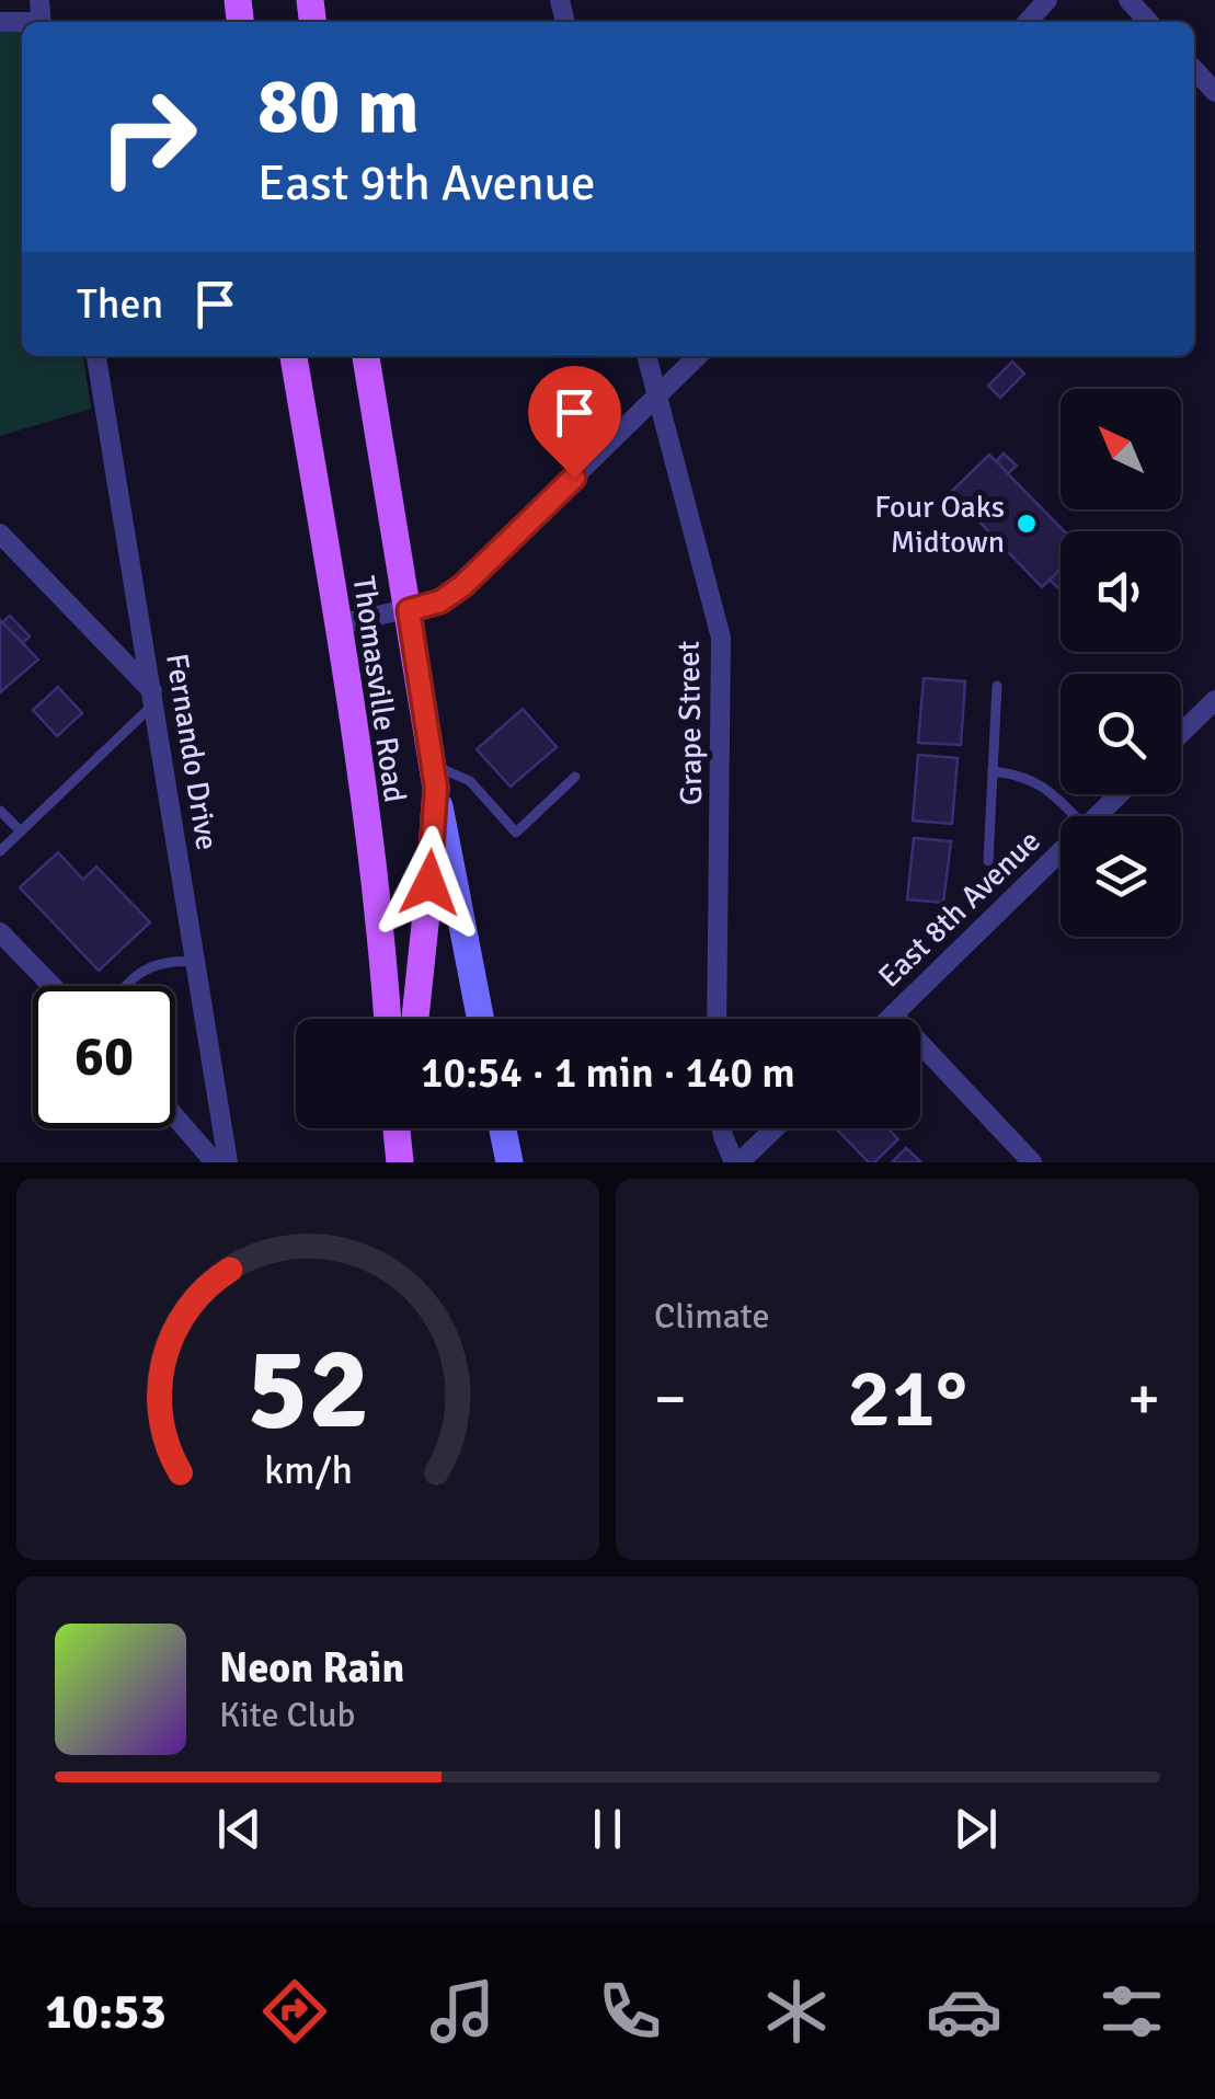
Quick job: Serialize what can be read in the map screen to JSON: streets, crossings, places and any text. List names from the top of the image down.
{
  "streets": {
    "main road": ["Thomasville Road"],
    "street": ["Grape Street", "Fernando Drive", "East 8th Avenue"]
  },
  "places": ["Four Oaks Midtown"],
  "north": "top left",
  "page": {
    "turn": ["80 m", "East 9th Avenue"],
    "then": "Then",
    "limit": "60",
    "trip": "10:54 · 1 min · 140 m",
    "tile": "Climate",
    "heat": ["−", "21°", "+"],
    "song": ["Neon Rain", "Kite Club"],
    "tabs": "10:53",
    "gauge": ["52", "km/h"]
  }
}
